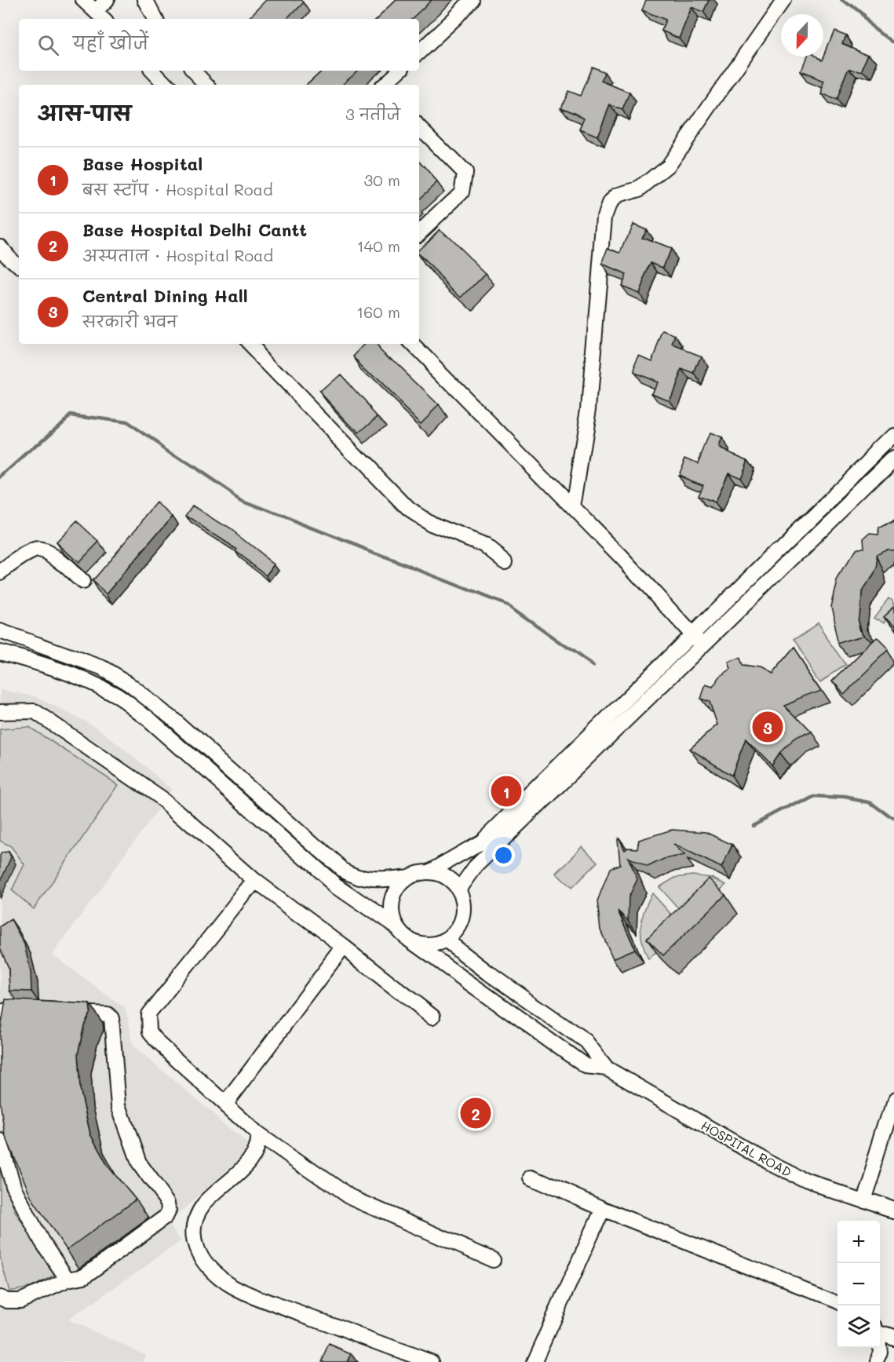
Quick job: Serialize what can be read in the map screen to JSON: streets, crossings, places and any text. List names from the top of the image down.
{
  "streets": {
    "street": ["HOSPITAL ROAD"]
  },
  "north": "bottom",
  "page": {
    "search": "यहाँ खोजें",
    "heading": ["आस-पास", "3 नतीजे"],
    "list": [
      {
        "mark": "1",
        "name": "Base Hospital",
        "note": "बस स्टॉप · Hospital Road",
        "value": "30 m"
      },
      {
        "mark": "2",
        "name": "Base Hospital Delhi Cantt",
        "note": "अस्पताल · Hospital Road",
        "value": "140 m"
      },
      {
        "mark": "3",
        "name": "Central Dining Hall",
        "note": "सरकारी भवन",
        "value": "160 m"
      }
    ],
    "pins": ["3", "1", "2"],
    "map_buttons": ["+", "−"]
  }
}
